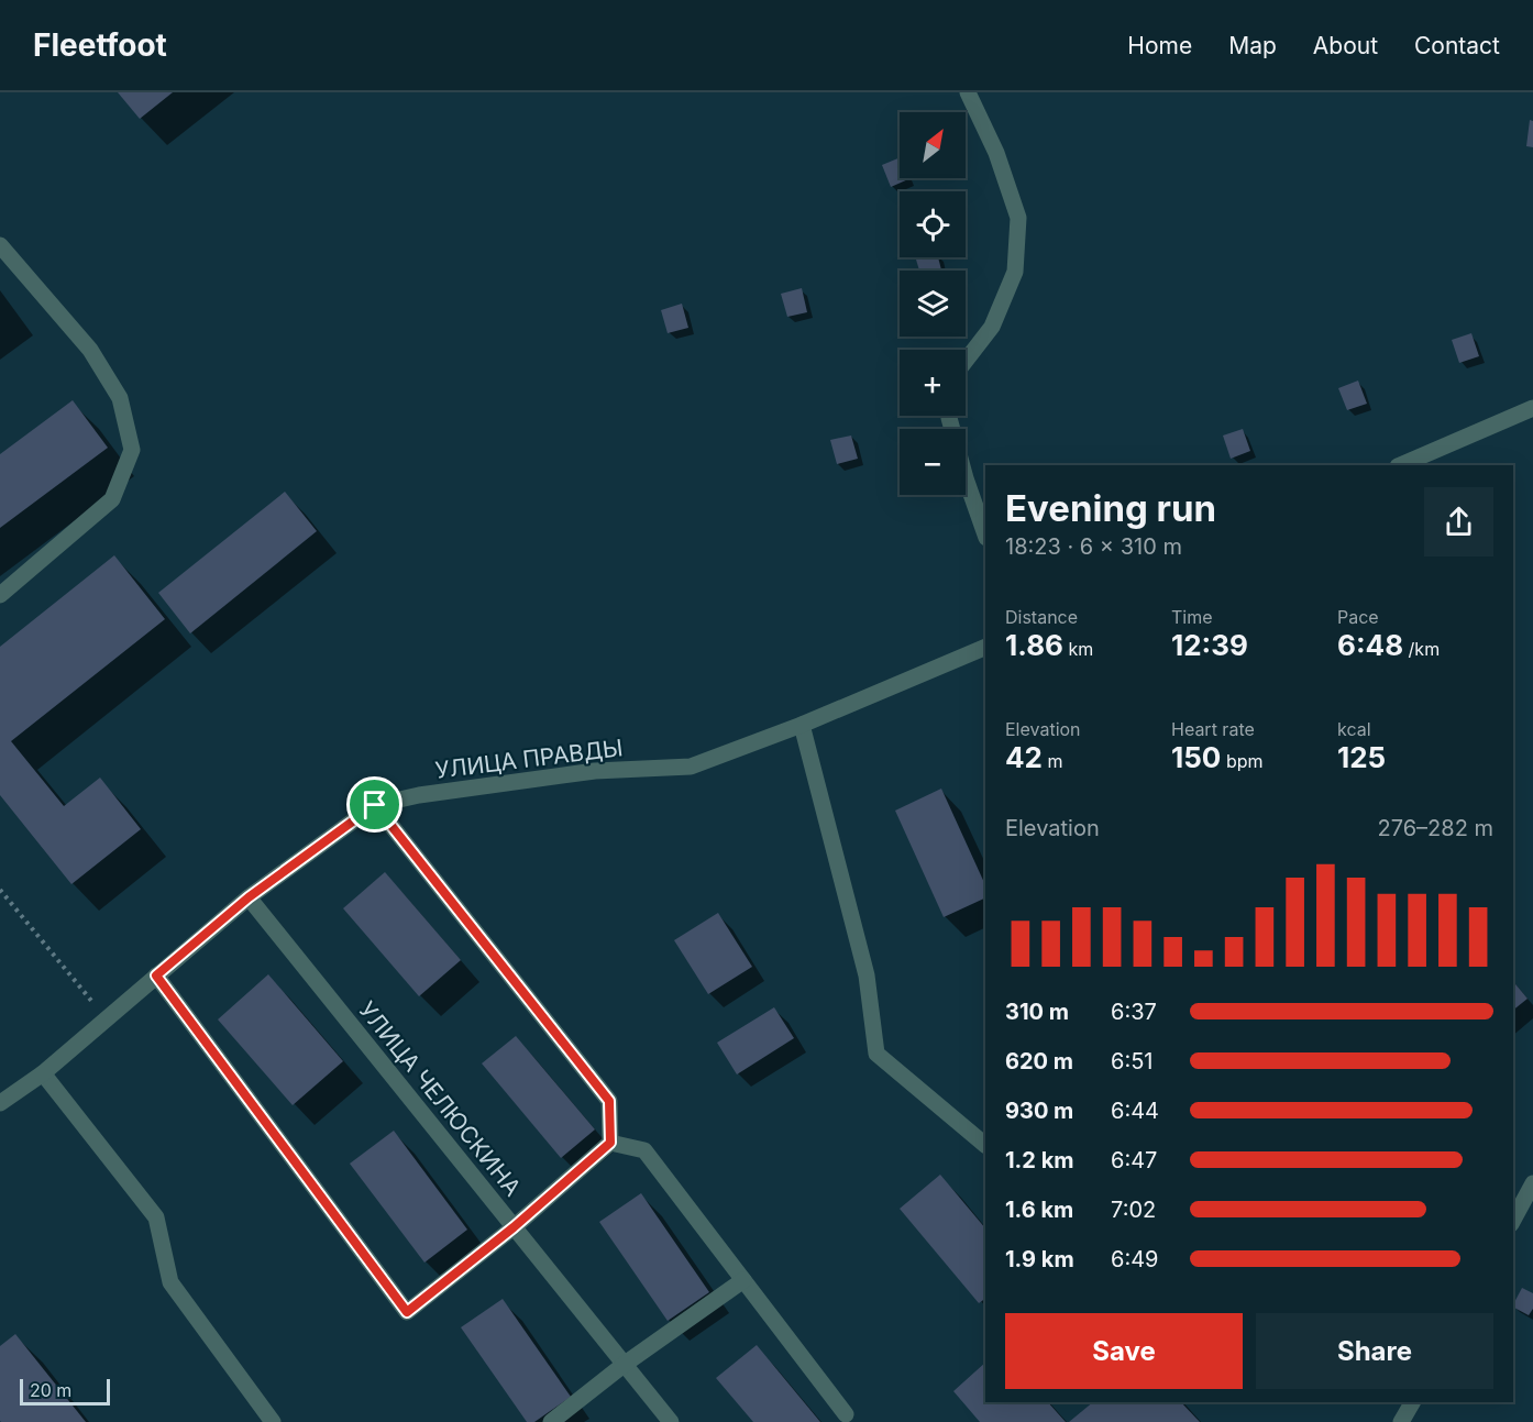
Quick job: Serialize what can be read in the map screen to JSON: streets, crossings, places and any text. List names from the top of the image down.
{
  "streets": {
    "street": ["УЛИЦА ПРАВДЫ", "УЛИЦА ЧЕЛЮСКИНА"]
  },
  "crossings": [
    ["УЛИЦА ПРАВДЫ", "УЛИЦА ЧЕЛЮСКИНА"]
  ],
  "scale_bar": "20 m",
  "north": "top right",
  "page": {
    "header": "Fleetfoot",
    "nav": [
      "Home",
      "Map",
      "About",
      "Contact"
    ],
    "map_buttons": ["+", "−"],
    "heading": ["Evening run", "18:23 · 6 × 310 m"],
    "stats": [
      ["Distance", "1.86 km"],
      ["Time", "12:39"],
      ["Pace", "6:48 /km"],
      ["Elevation", "42 m"],
      ["Heart rate", "150 bpm"],
      ["kcal", "125"]
    ],
    "chart": ["Elevation", "276–282 m"],
    "list": [
      {
        "name": "310 m",
        "note": "6:37"
      },
      {
        "name": "620 m",
        "note": "6:51"
      },
      {
        "name": "930 m",
        "note": "6:44"
      },
      {
        "name": "1.2 km",
        "note": "6:47"
      },
      {
        "name": "1.6 km",
        "note": "7:02"
      },
      {
        "name": "1.9 km",
        "note": "6:49"
      }
    ],
    "buttons": ["Save", "Share"],
    "scale": "20 m"
  }
}
